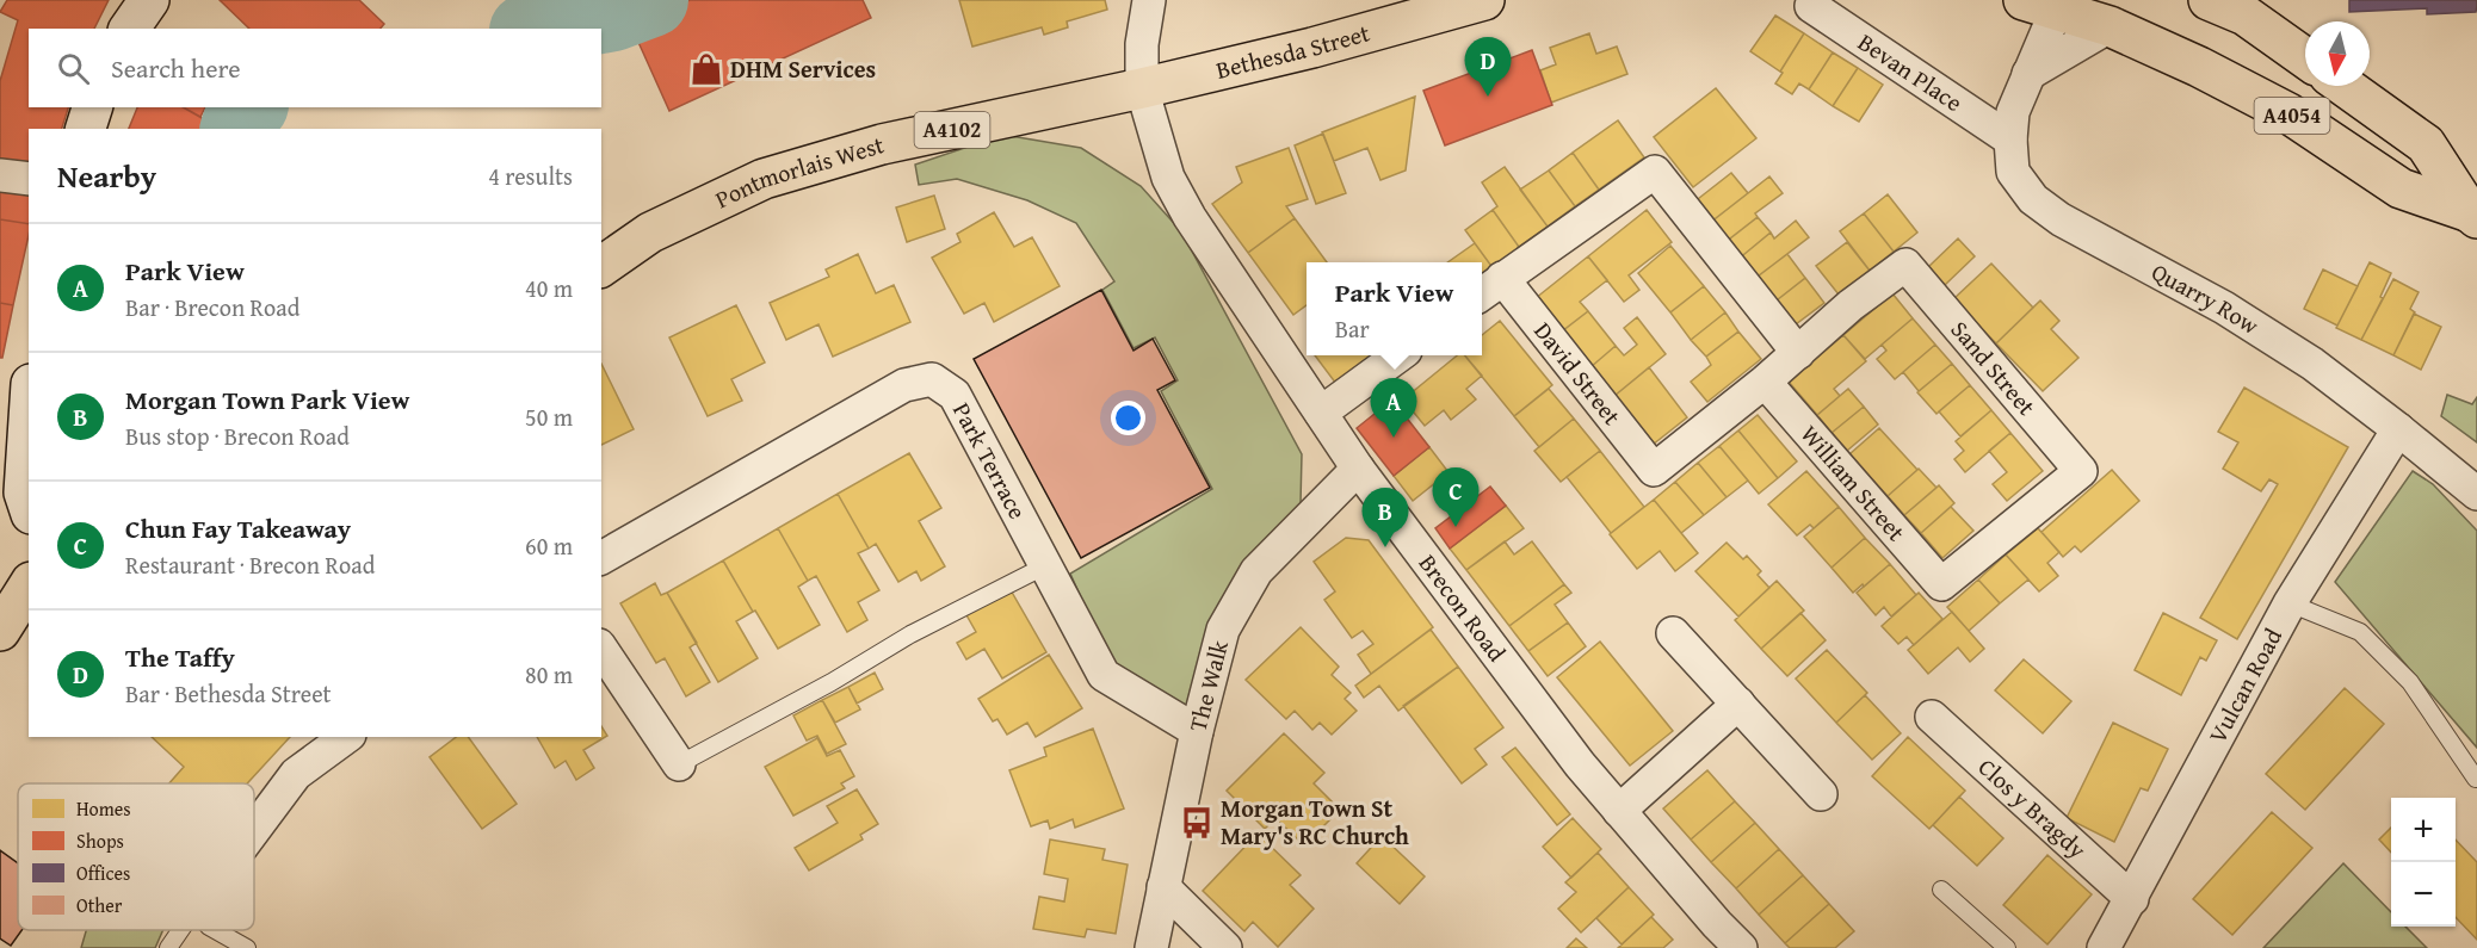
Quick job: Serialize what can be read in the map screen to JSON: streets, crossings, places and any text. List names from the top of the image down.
{
  "streets": {
    "main road": [
      "Bethesda Street",
      "A4054",
      "A4102",
      "Pontmorlais West"
    ],
    "street": [
      "Bevan Place",
      "Quarry Row",
      "Sand Street",
      "David Street",
      "Park Terrace",
      "William Street",
      "Brecon Road",
      "The Walk",
      "Vulcan Road",
      "Clos y Bragdy"
    ]
  },
  "crossings": [
    ["Bethesda Street", "Pontmorlais West"],
    ["Bethesda Street", "Brecon Road"],
    ["Bevan Place", "Quarry Row"],
    ["A4054", "Quarry Row"],
    ["Pontmorlais West", "Brecon Road"],
    ["Quarry Row", "Vulcan Road"],
    ["Sand Street", "William Street"],
    ["David Street", "William Street"],
    ["Park Terrace", "The Walk"],
    ["Brecon Road", "The Walk"],
    ["Vulcan Road", "Clos y Bragdy"]
  ],
  "places": {
    "shop": ["DHM Services"],
    "bus stop": ["Morgan Town St Mary's RC Church"]
  },
  "legend": [
    "Homes",
    "Shops",
    "Offices",
    "Other"
  ],
  "north": "bottom",
  "page": {
    "search": "Search here",
    "pins": [
      "D",
      "A",
      "C",
      "B"
    ],
    "heading": ["Nearby", "4 results"],
    "list": [
      {
        "mark": "A",
        "name": "Park View",
        "note": "Bar · Brecon Road",
        "value": "40 m"
      },
      {
        "mark": "B",
        "name": "Morgan Town Park View",
        "note": "Bus stop · Brecon Road",
        "value": "50 m"
      },
      {
        "mark": "C",
        "name": "Chun Fay Takeaway",
        "note": "Restaurant · Brecon Road",
        "value": "60 m"
      },
      {
        "mark": "D",
        "name": "The Taffy",
        "note": "Bar · Bethesda Street",
        "value": "80 m"
      }
    ],
    "popup": ["Park View", "Bar"],
    "map_buttons": ["+", "−"]
  }
}
